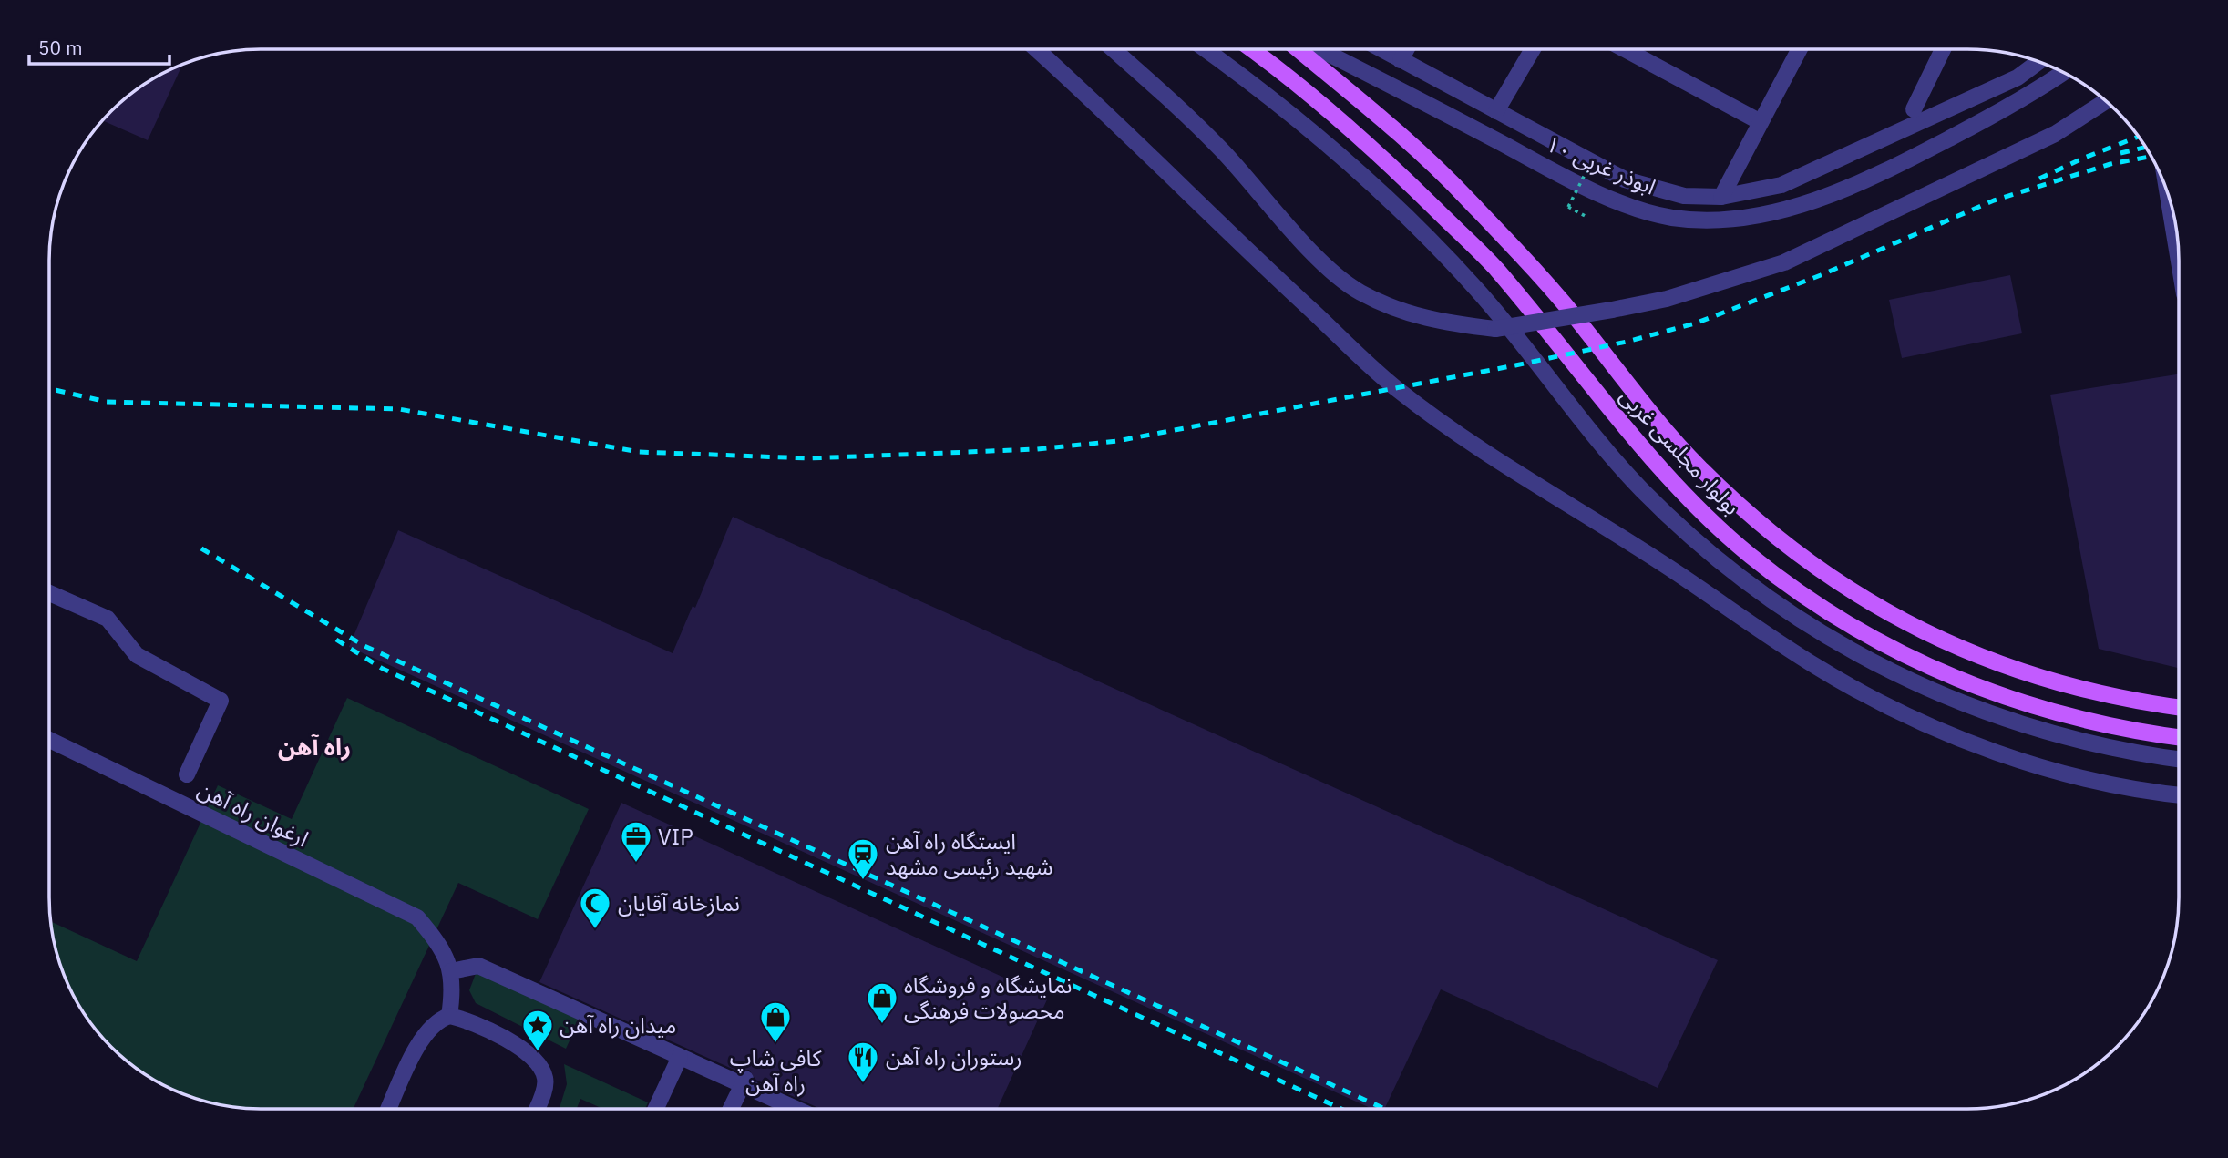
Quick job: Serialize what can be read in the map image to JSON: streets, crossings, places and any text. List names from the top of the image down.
{
  "streets": {
    "main road": ["بولوار مجلسی غربی"],
    "street": ["ابوذر غربی ۱۰", "ارغوان راه آهن"]
  },
  "districts": ["راه آهن"],
  "places": {
    "office": ["VIP"],
    "station": ["ایستگاه راه آهن شهید رئیسی مشهد"],
    "mosque": ["نمازخانه آقایان"],
    "shop": ["نمایشگاه و فروشگاه محصولات فرهنگی", "کافی شاپ راه آهن"],
    "place": ["میدان راه آهن"],
    "restaurant": ["رستوران راه آهن"]
  },
  "scale_bar": "50 m"
}
